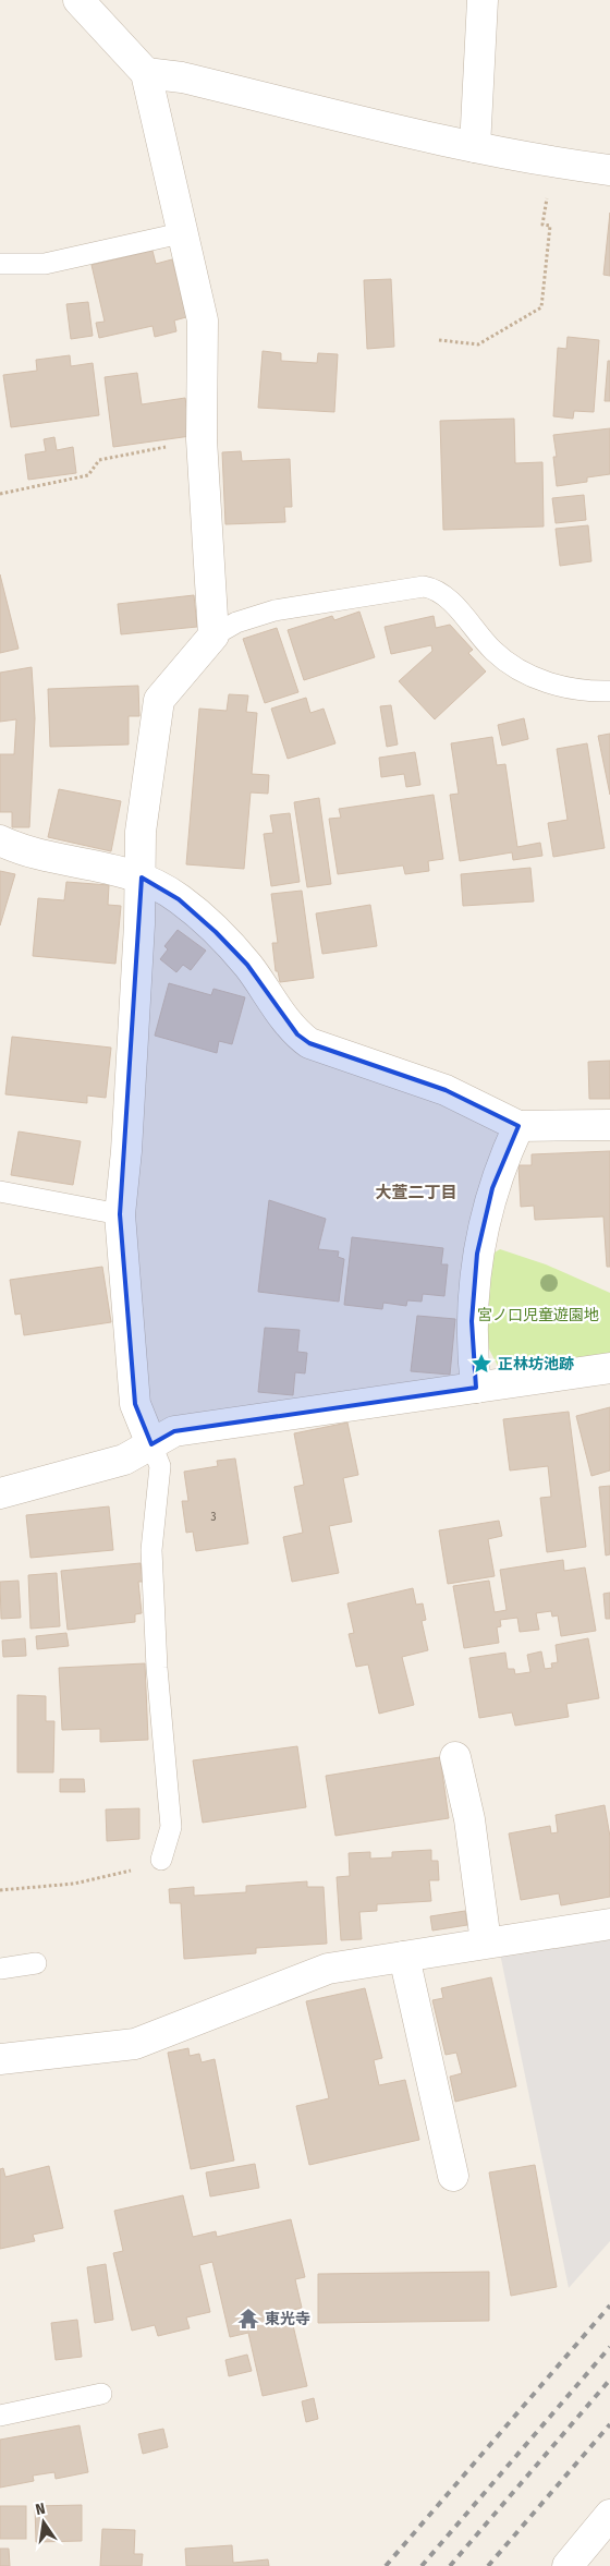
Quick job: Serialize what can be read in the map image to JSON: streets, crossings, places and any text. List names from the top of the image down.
{
  "districts": ["大萱二丁目"],
  "parks": ["宮ノ口児童遊園地"],
  "places": {
    "place": ["正林坊池跡"],
    "temple": ["東光寺"]
  },
  "house_numbers": ["3"],
  "north": "top"
}
